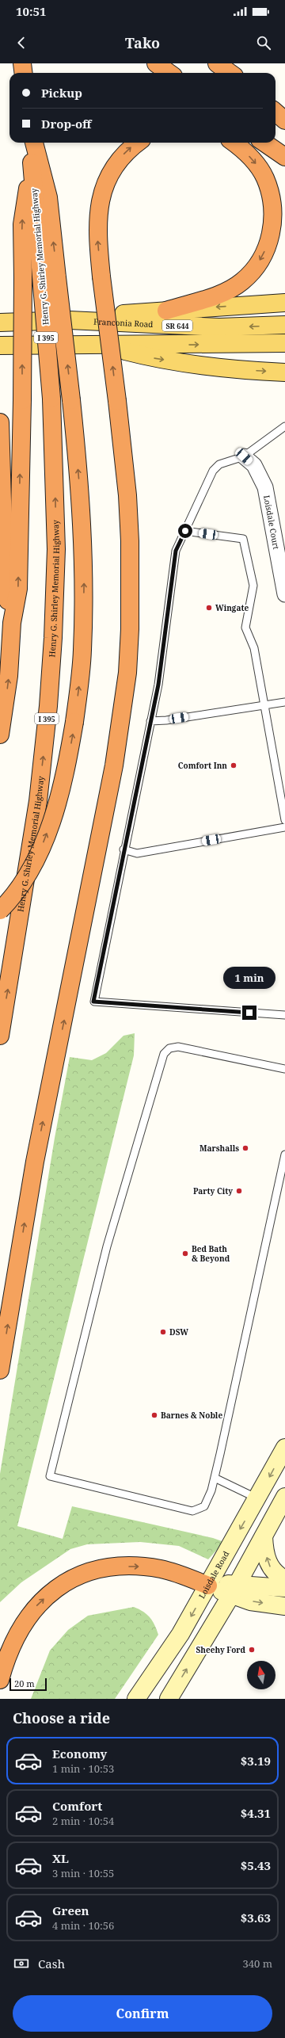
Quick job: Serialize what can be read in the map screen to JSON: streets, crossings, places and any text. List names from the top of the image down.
{
  "streets": {
    "highway": ["Henry G. Shirley Memorial Highway", "I 395"],
    "main road": ["Franconia Road", "SR 644", "Loisdale Road"],
    "street": ["Loisdale Court"]
  },
  "places": [
    "Wingate",
    "Comfort Inn",
    "Marshalls",
    "Party City",
    "Bed Bath & Beyond",
    "DSW",
    "Barnes & Noble",
    "Sheehy Ford"
  ],
  "scale_bar": "20 m",
  "north": "top",
  "page": {
    "status": "10:51",
    "header": "Tako",
    "banner": ["Pickup", "Drop-off"],
    "bubble": "1 min",
    "scale": "20 m",
    "heading": "Choose a ride",
    "list": [
      {
        "name": "Economy",
        "note": "1 min · 10:53",
        "value": "$3.19"
      },
      {
        "name": "Comfort",
        "note": "2 min · 10:54",
        "value": "$4.31"
      },
      {
        "name": "XL",
        "note": "3 min · 10:55",
        "value": "$5.43"
      },
      {
        "name": "Green",
        "note": "4 min · 10:56",
        "value": "$3.63"
      }
    ],
    "pay": ["Cash", "340 m"],
    "buttons": "Confirm"
  }
}
